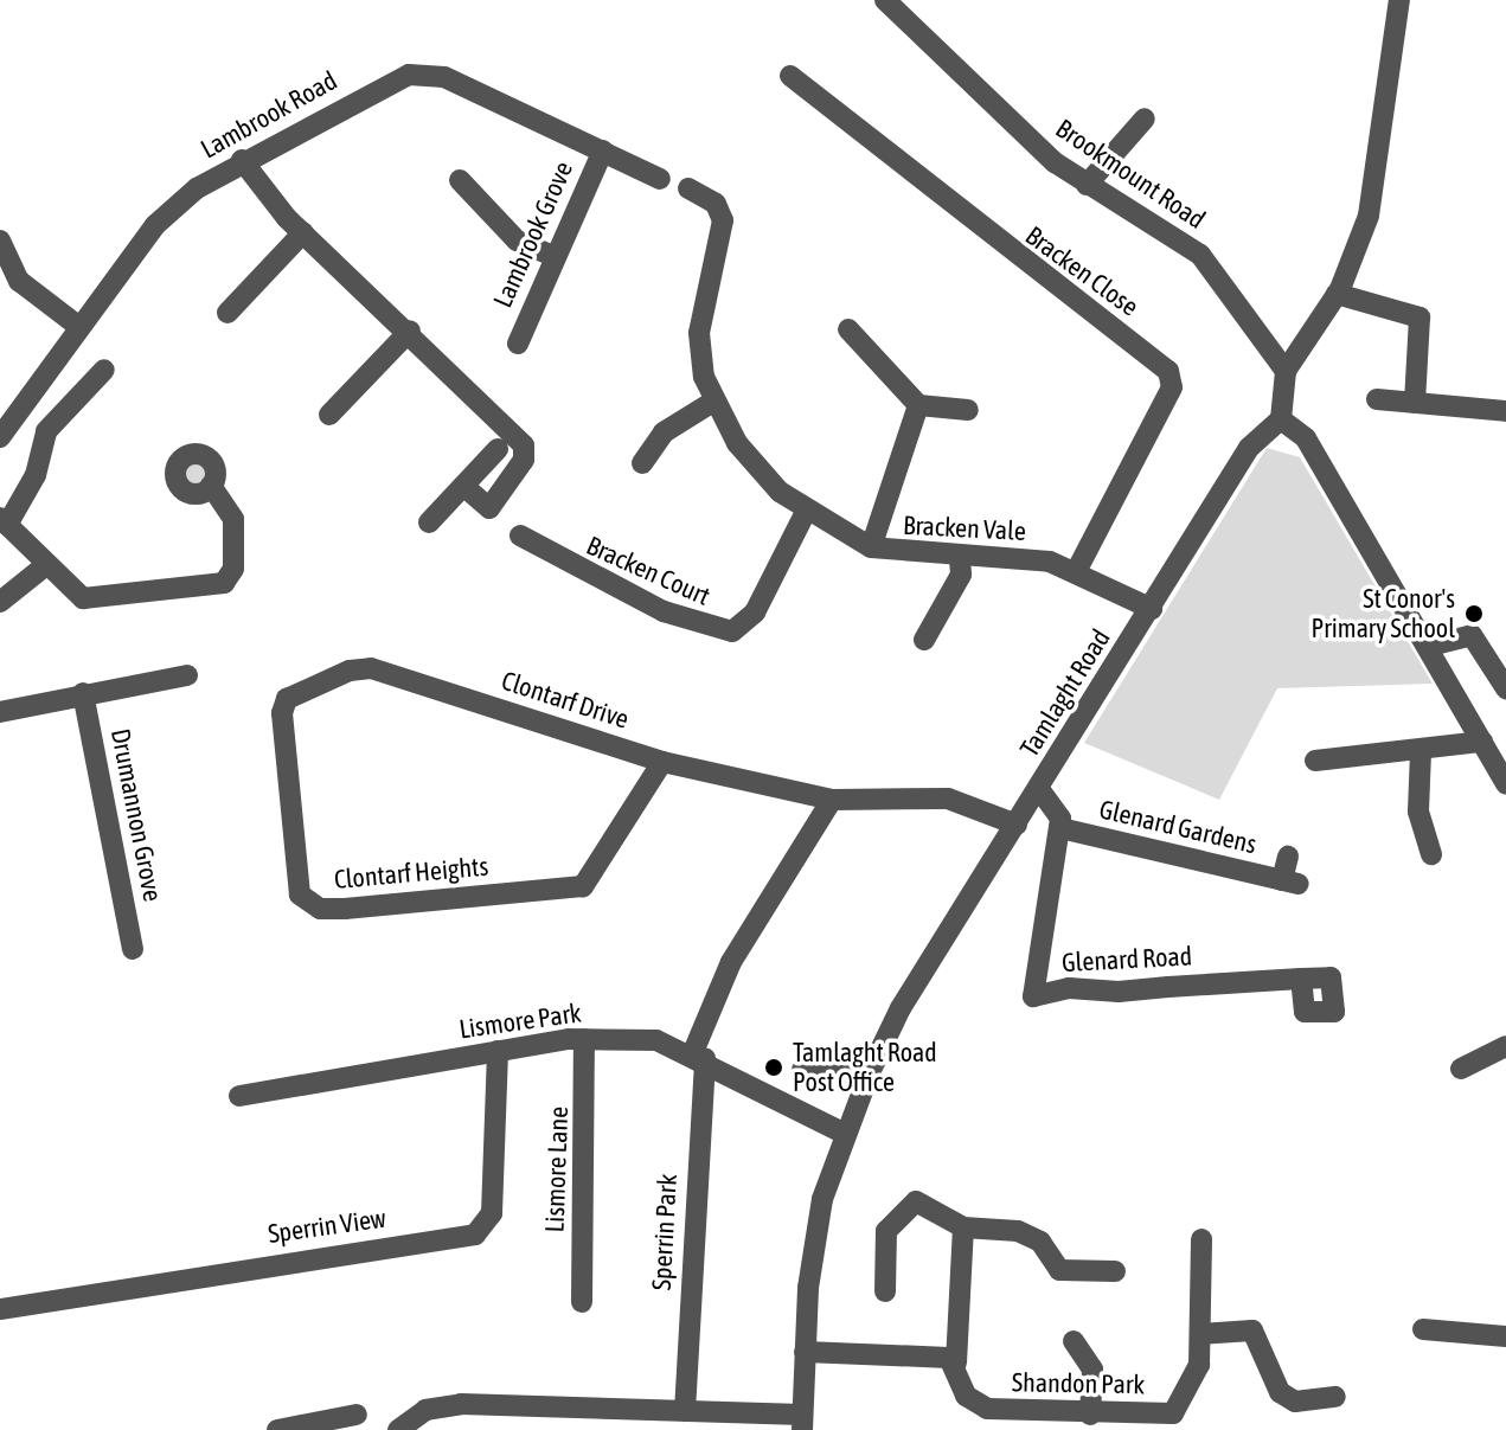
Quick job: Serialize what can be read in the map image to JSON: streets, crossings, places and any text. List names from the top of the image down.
{
  "streets": {
    "street": [
      "Lambrook Road",
      "Brookmount Road",
      "Lambrook Grove",
      "Bracken Close",
      "Bracken Vale",
      "Bracken Court",
      "Tamlaght Road",
      "Clontarf Drive",
      "Drumannon Grove",
      "Glenard Gardens",
      "Clontarf Heights",
      "Glenard Road",
      "Lismore Park",
      "Lismore Lane",
      "Sperrin View",
      "Sperrin Park",
      "Shandon Park"
    ]
  },
  "crossings": [
    ["Lambrook Road", "Lambrook Grove"],
    ["Bracken Close", "Bracken Vale"],
    ["Bracken Vale", "Bracken Court"],
    ["Bracken Vale", "Tamlaght Road"],
    ["Tamlaght Road", "Clontarf Drive"],
    ["Tamlaght Road", "Lismore Park"],
    ["Clontarf Drive", "Clontarf Heights"],
    ["Glenard Gardens", "Glenard Road"],
    ["Lismore Park", "Lismore Lane"],
    ["Lismore Park", "Sperrin View"],
    ["Lismore Park", "Sperrin Park"]
  ],
  "places": ["St Conor's Primary School", "Tamlaght Road Post Office"]
}
